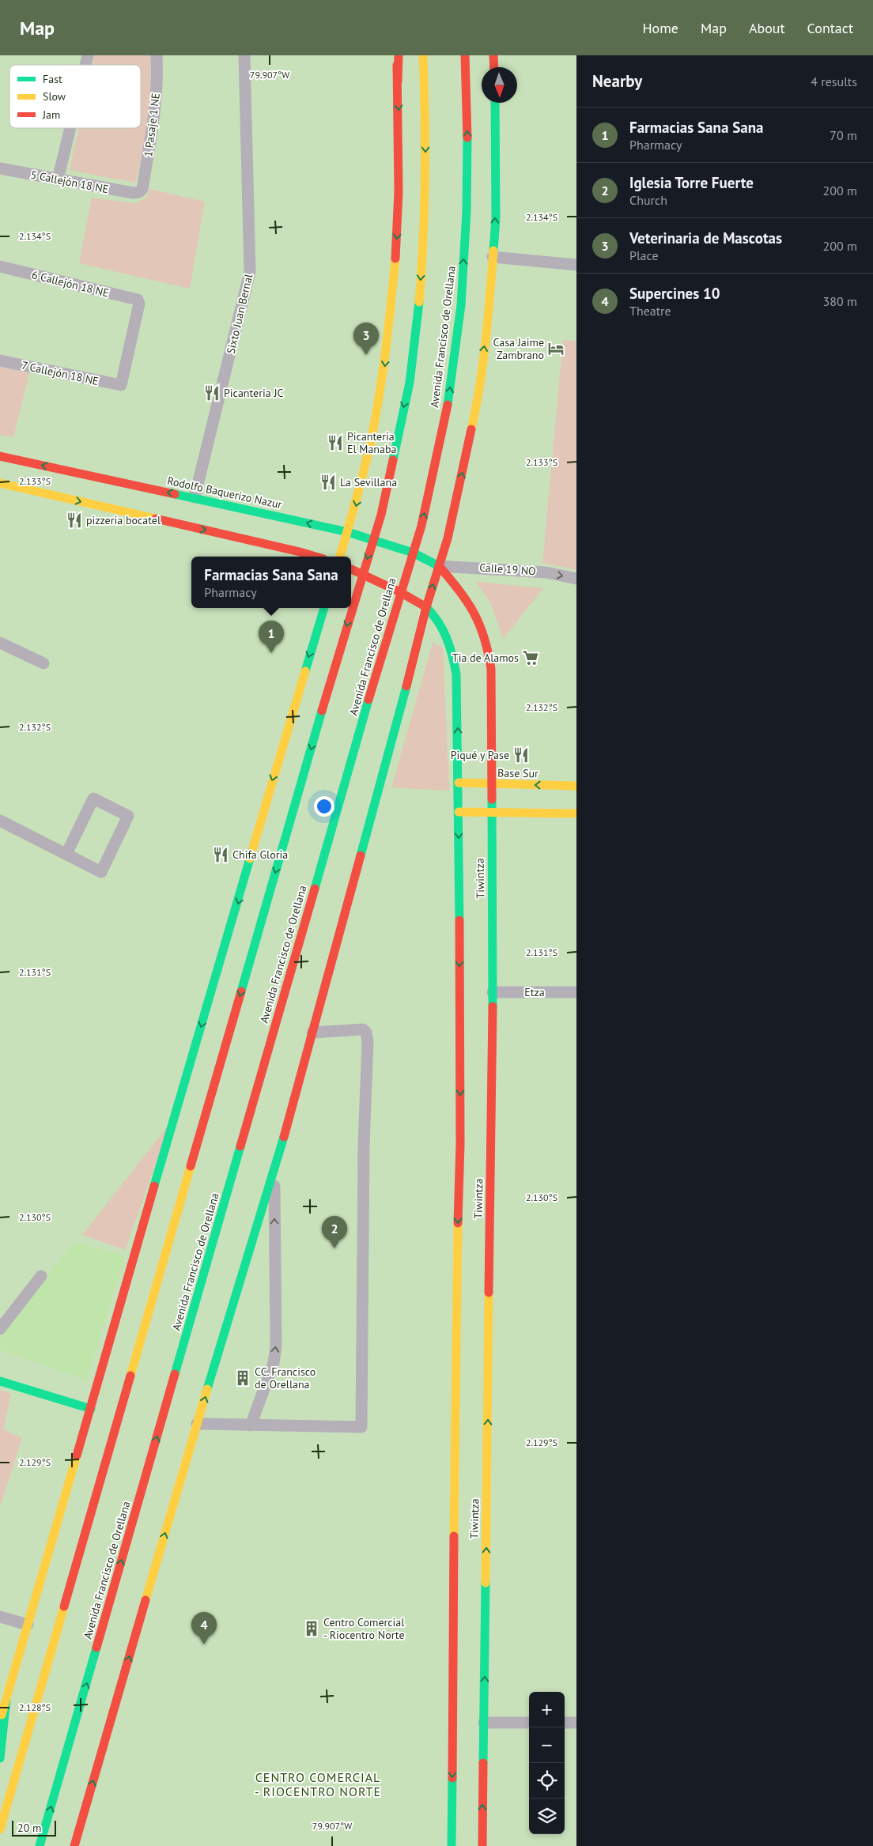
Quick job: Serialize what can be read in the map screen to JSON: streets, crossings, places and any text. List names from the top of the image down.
{
  "streets": {
    "main road": [
      "Avenida Francisco de Orellana",
      "Rodolfo Baquerizo Nazur",
      "Base Sur",
      "Tiwintza"
    ],
    "street": [
      "1 Pasaje 1 NE",
      "5 Callejón 18 NE",
      "6 Callejón 18 NE",
      "Sixto Juan Bernal",
      "7 Callejón 18 NE",
      "Calle 19 NO",
      "Etza"
    ]
  },
  "crossings": [
    ["1 Pasaje 1 NE", "5 Callejón 18 NE"],
    ["6 Callejón 18 NE", "7 Callejón 18 NE"],
    ["Sixto Juan Bernal", "Rodolfo Baquerizo Nazur"],
    ["Avenida Francisco de Orellana", "Rodolfo Baquerizo Nazur"],
    ["Rodolfo Baquerizo Nazur", "Calle 19 NO"],
    ["Rodolfo Baquerizo Nazur", "Tiwintza"],
    ["Calle 19 NO", "Tiwintza"],
    ["Base Sur", "Tiwintza"],
    ["Tiwintza", "Etza"]
  ],
  "one_way": ["Calle 19 NO"],
  "districts": ["CENTRO COMERCIAL - RIOCENTRO NORTE"],
  "places": {
    "hotel": ["Casa Jaime Zambrano"],
    "restaurant": [
      "Picanteria JC",
      "Picanteria El Manaba",
      "La Sevillana",
      "pizzeria bocatel",
      "Piqué y Pase",
      "Chifa Gloria"
    ],
    "supermarket": ["Tia de Alamos"],
    "building": ["CC. Francisco de Orellana", "Centro Comercial - Riocentro Norte"]
  },
  "legend": ["Fast", "Slow", "Jam"],
  "scale_bar": "20 m",
  "north": "bottom",
  "page": {
    "header": "Map",
    "nav": [
      "Home",
      "Map",
      "About",
      "Contact"
    ],
    "heading": ["Nearby", "4 results"],
    "list": [
      {
        "mark": "1",
        "name": "Farmacias Sana Sana",
        "note": "Pharmacy",
        "value": "70 m"
      },
      {
        "mark": "2",
        "name": "Iglesia Torre Fuerte",
        "note": "Church",
        "value": "200 m"
      },
      {
        "mark": "3",
        "name": "Veterinaria de Mascotas",
        "note": "Place",
        "value": "200 m"
      },
      {
        "mark": "4",
        "name": "Supercines 10",
        "note": "Theatre",
        "value": "380 m"
      }
    ],
    "pins": [
      "3",
      "1",
      "2",
      "4"
    ],
    "popup": ["Farmacias Sana Sana", "Pharmacy"],
    "map_buttons": ["+", "−"],
    "scale": "20 m"
  },
  "coordinates": [
    "79.907°W",
    "2.134°S",
    "2.133°S",
    "2.132°S",
    "2.131°S",
    "2.130°S",
    "2.129°S",
    "2.128°S"
  ]
}
